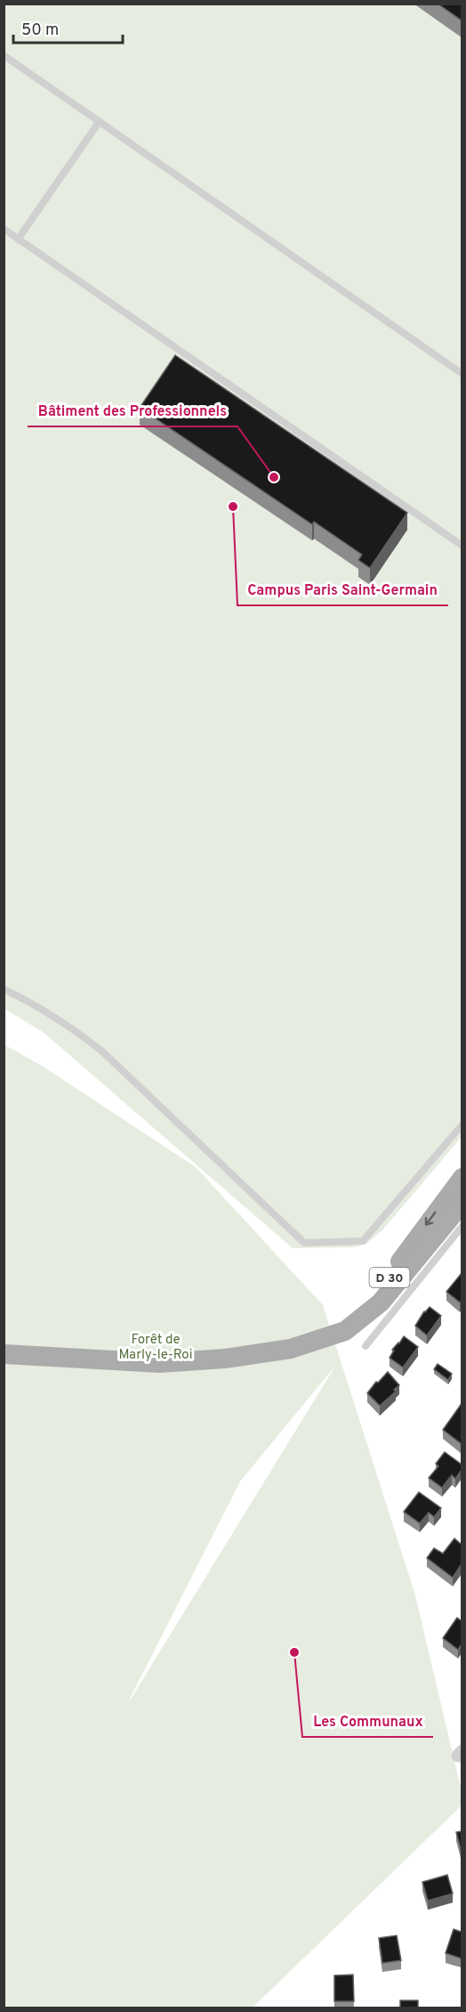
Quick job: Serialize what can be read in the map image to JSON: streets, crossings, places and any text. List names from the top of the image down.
{
  "streets": {
    "main road": ["D 30"]
  },
  "parks": ["Forêt de Marly-le-Roi"],
  "places": ["Bâtiment des Professionnels", "Campus Paris Saint-Germain", "Les Communaux"],
  "scale_bar": "50 m"
}
